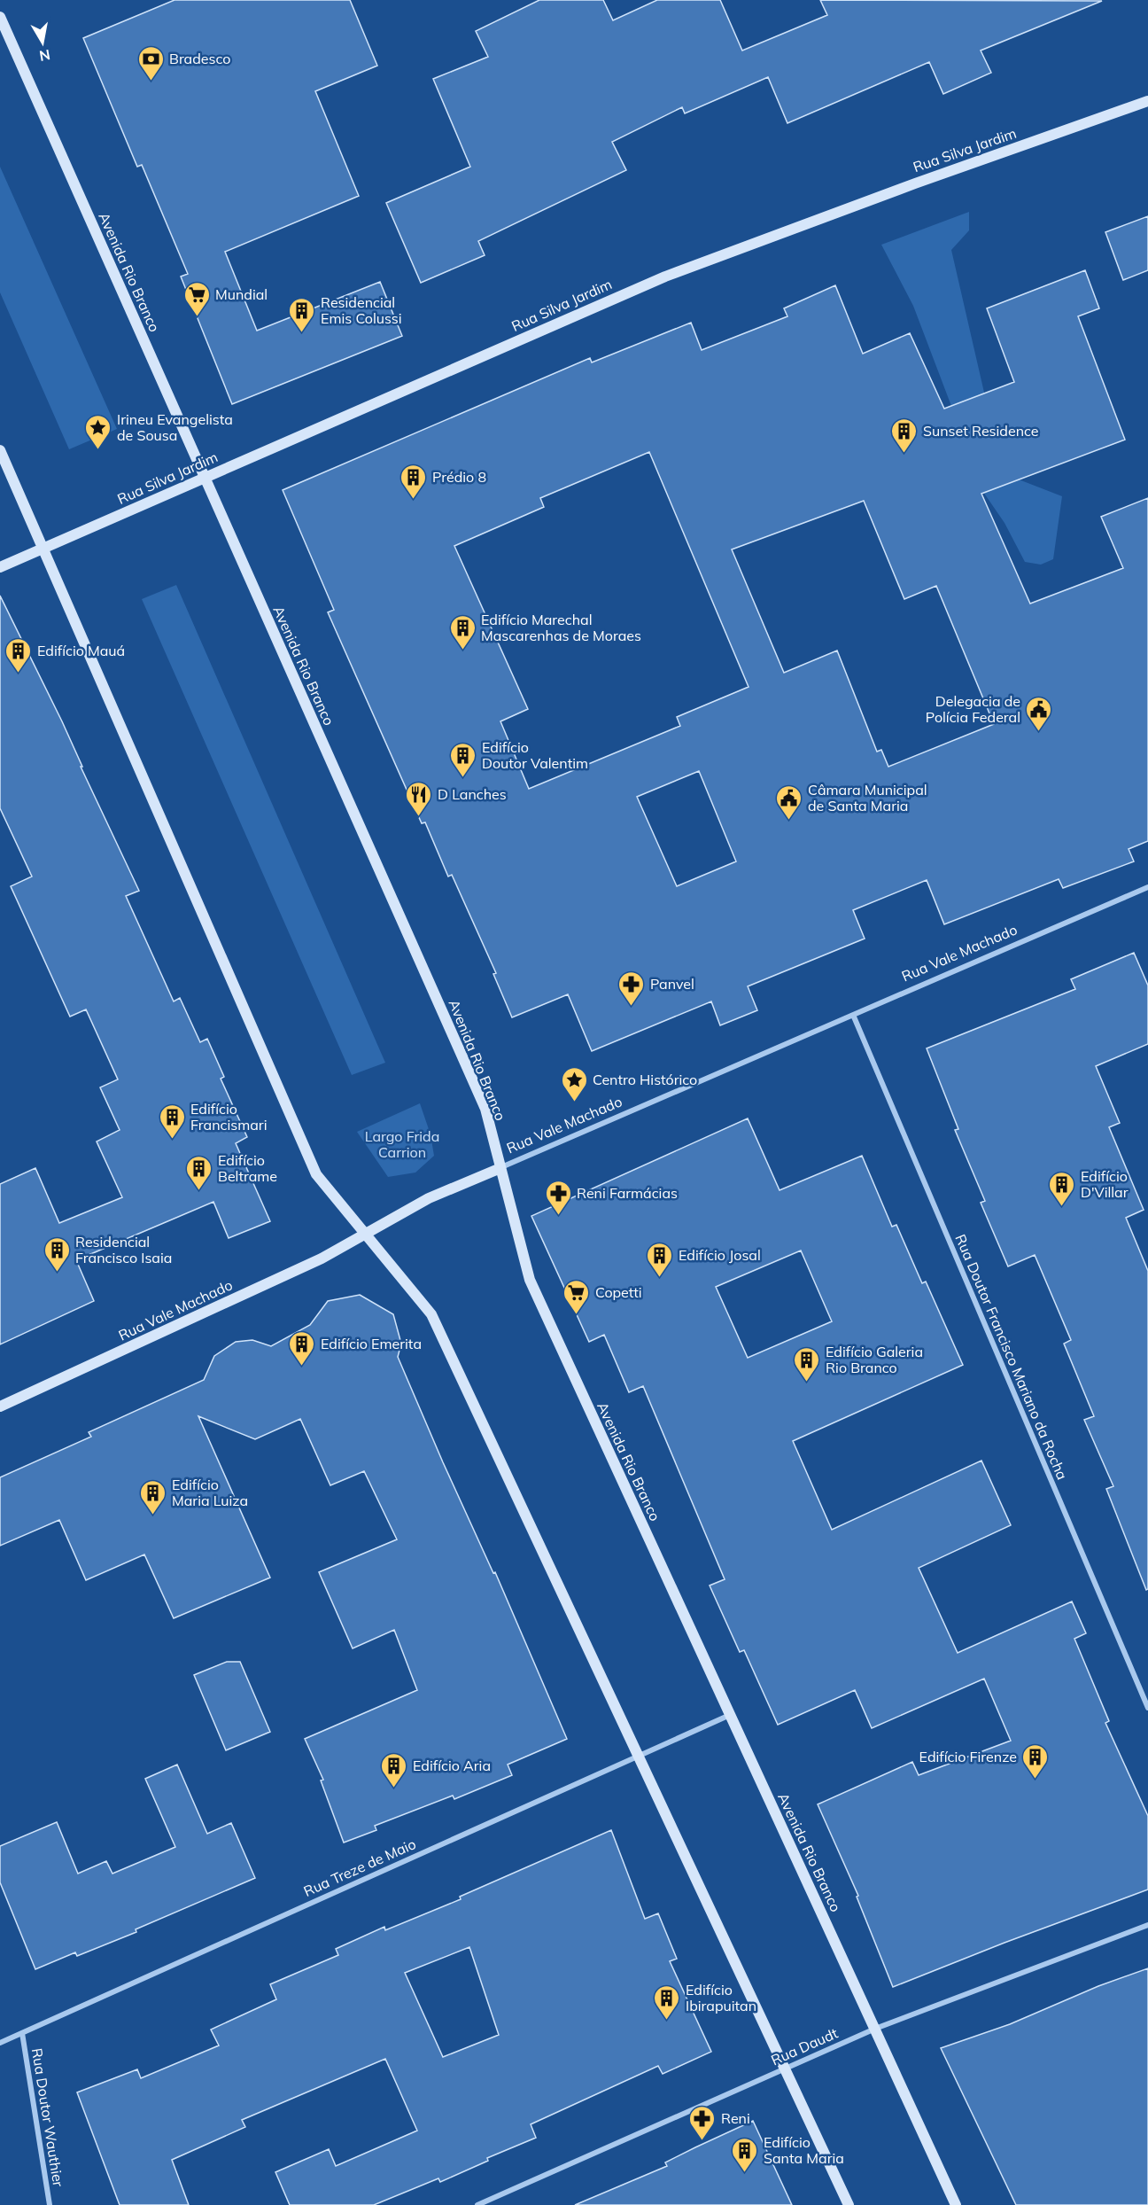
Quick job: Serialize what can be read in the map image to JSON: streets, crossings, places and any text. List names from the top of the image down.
{
  "streets": {
    "street": [
      "Rua Silva Jardim",
      "Avenida Rio Branco",
      "Rua Vale Machado",
      "Rua Doutor Francisco Mariano da Rocha",
      "Rua Treze de Maio",
      "Rua Daudt",
      "Rua Doutor Wauthier"
    ]
  },
  "crossings": [
    ["Rua Silva Jardim", "Avenida Rio Branco"],
    ["Avenida Rio Branco", "Rua Vale Machado"],
    ["Avenida Rio Branco", "Rua Treze de Maio"],
    ["Avenida Rio Branco", "Rua Daudt"],
    ["Rua Vale Machado", "Rua Doutor Francisco Mariano da Rocha"],
    ["Rua Treze de Maio", "Rua Doutor Wauthier"]
  ],
  "parks": ["Largo Frida Carrion"],
  "places": {
    "bank": ["Bradesco"],
    "supermarket": ["Mundial", "Copetti"],
    "building": [
      "Residencial Emis Colussi",
      "Sunset Residence",
      "Prédio 8",
      "Edifício Marechal Mascarenhas de Moraes",
      "Edifício Mauá",
      "Edifício Doutor Valentim",
      "Edifício Francismari",
      "Edifício Beltrame",
      "Edifício D'Villar",
      "Residencial Francisco Isaia",
      "Edifício Josal",
      "Edifício Emerita",
      "Edifício Galeria Rio Branco",
      "Edifício Maria Luiza",
      "Edifício Firenze",
      "Edifício Aria",
      "Edifício Ibirapuitan",
      "Edifício Santa Maria"
    ],
    "place": ["Irineu Evangelista de Sousa", "Centro Histórico"],
    "public building": ["Delegacia de Polícia Federal", "Câmara Municipal de Santa Maria"],
    "restaurant": ["D Lanches"],
    "pharmacy": ["Panvel", "Reni Farmácias", "Reni"]
  },
  "north": "bottom"
}
